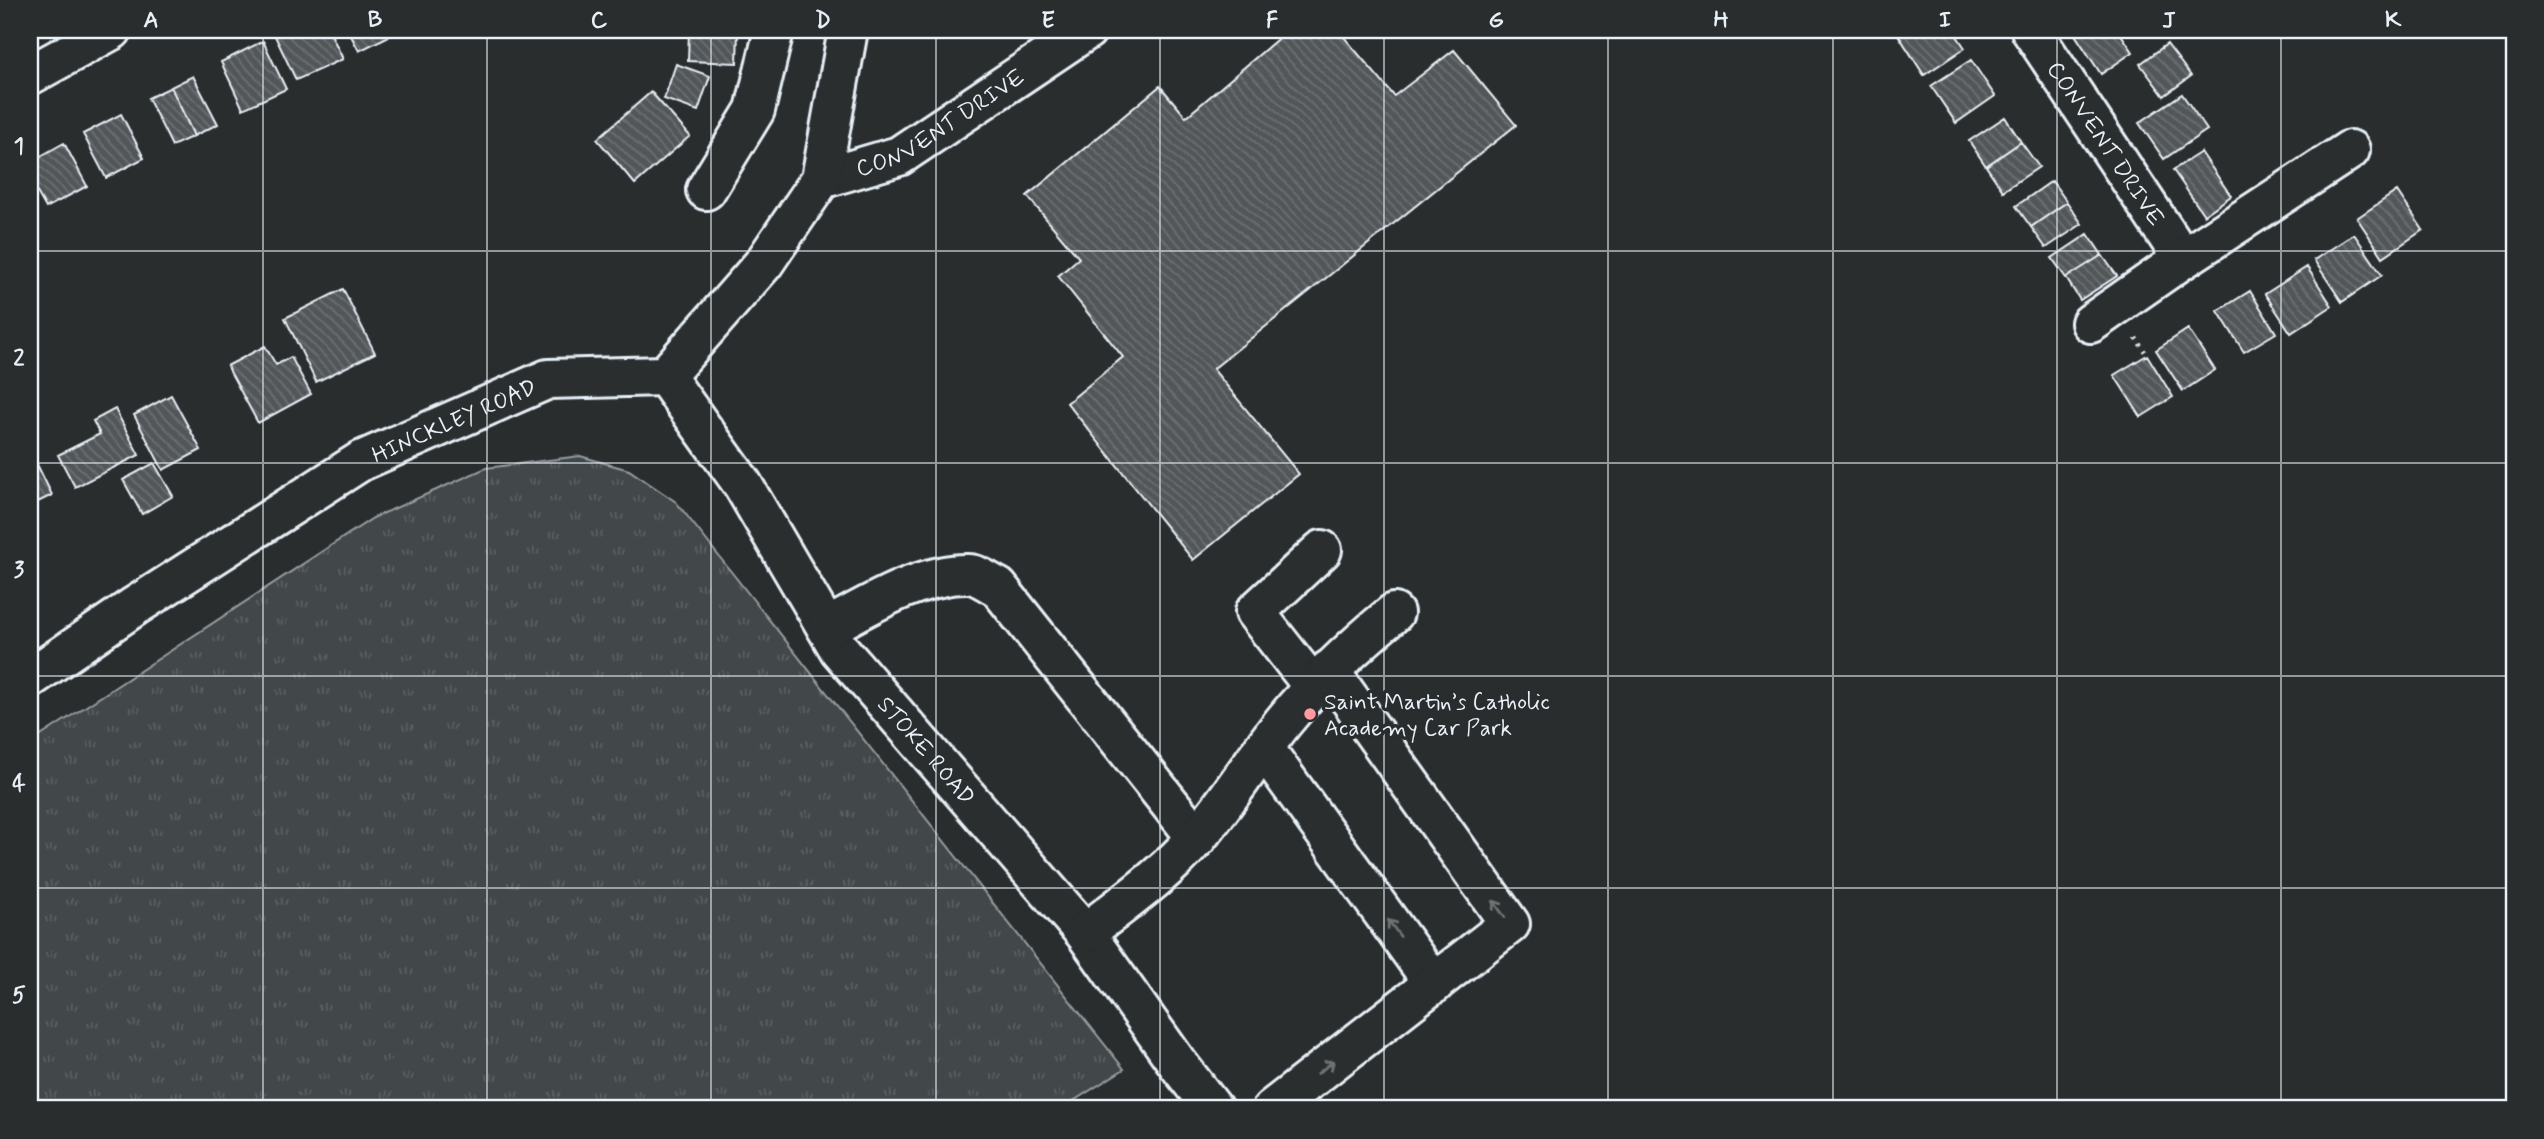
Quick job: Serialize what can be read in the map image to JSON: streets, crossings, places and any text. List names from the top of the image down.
{
  "streets": {
    "street": ["CONVENT DRIVE", "HINCKLEY ROAD", "STOKE ROAD"]
  },
  "crossings": [
    ["HINCKLEY ROAD", "STOKE ROAD"]
  ],
  "places": ["Saint Martin’s Catholic Academy Car Park"],
  "grid": {
    "columns": [
      "A",
      "B",
      "C",
      "D",
      "E",
      "F",
      "G",
      "H",
      "I",
      "J",
      "K"
    ],
    "rows": [
      "1",
      "2",
      "3",
      "4",
      "5"
    ]
  }
}
